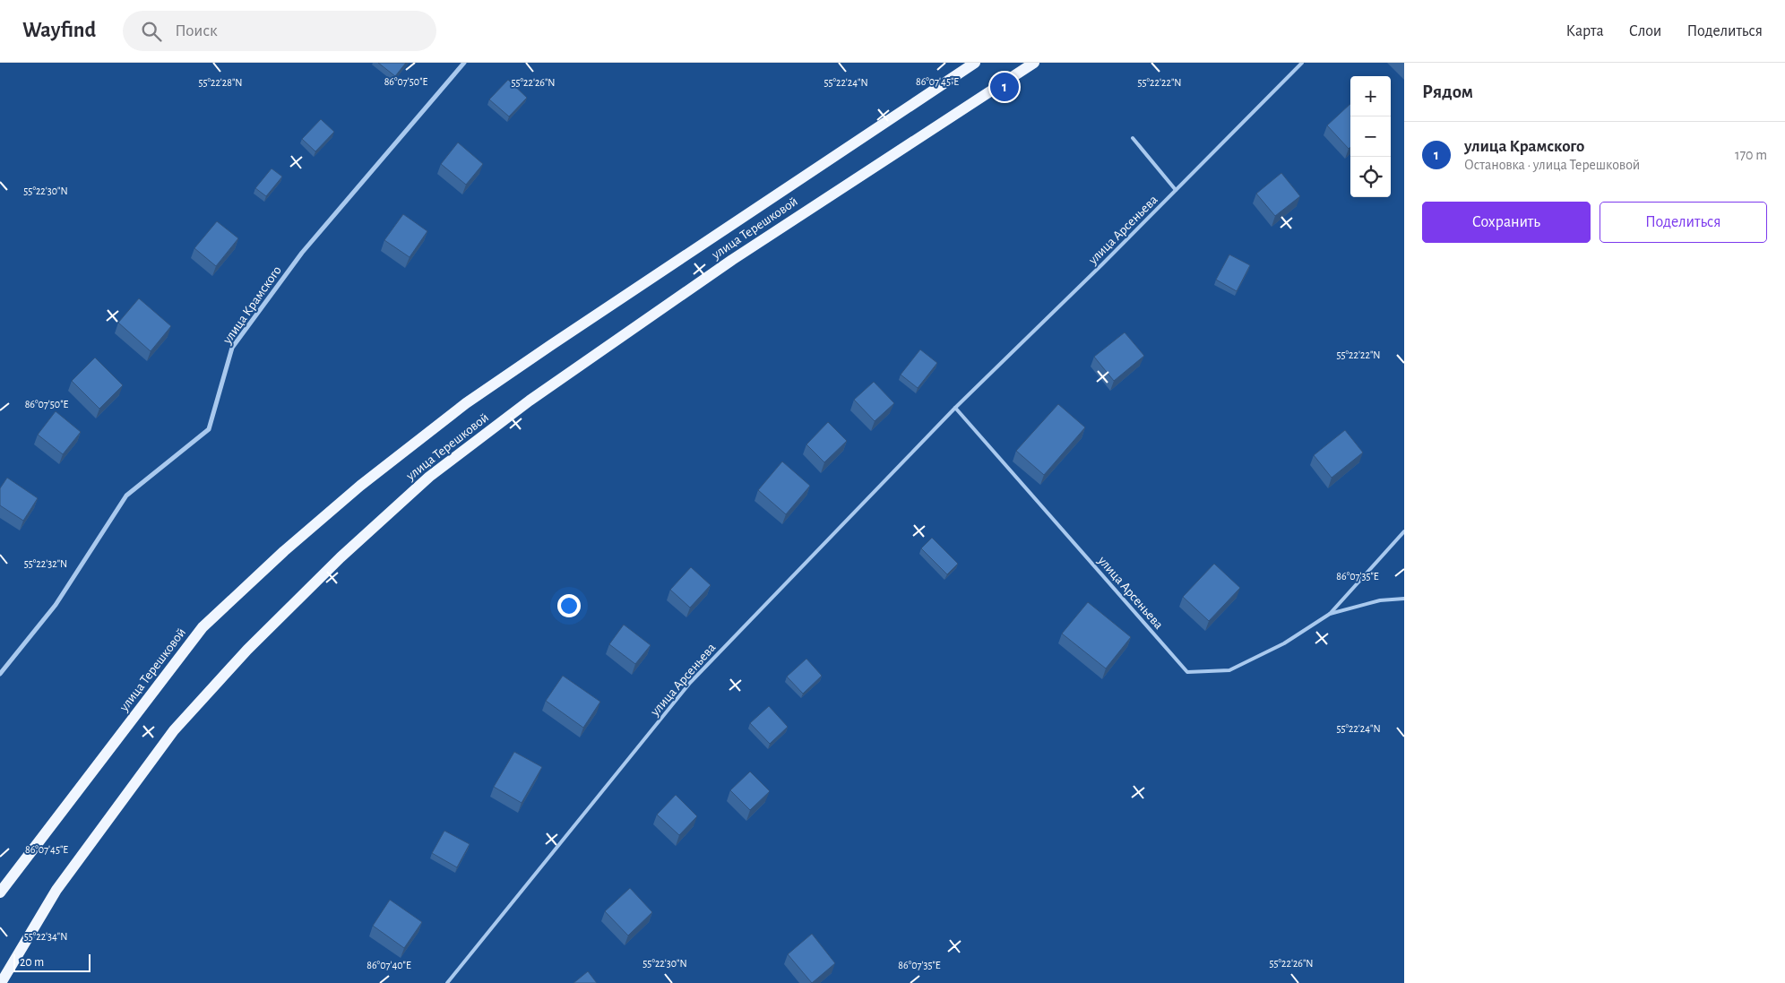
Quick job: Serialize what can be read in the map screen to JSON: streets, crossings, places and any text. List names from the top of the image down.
{
  "streets": {
    "main road": ["улица Терешковой"],
    "street": ["улица Крамского"],
    "lane": ["улица Арсеньева"]
  },
  "scale_bar": "20 m",
  "page": {
    "header": "Wayfind",
    "search": "Поиск",
    "nav": ["Карта", "Слои", "Поделиться"],
    "heading": "Рядом",
    "pins": "1",
    "map_buttons": ["+", "−"],
    "list": [
      {
        "mark": "1",
        "name": "улица Крамского",
        "note": "Остановка · улица Терешковой",
        "value": "170 m"
      }
    ],
    "buttons": ["Сохранить", "Поделиться"],
    "scale": "20 m"
  },
  "coordinates": [
    "86°07'50\"E",
    "86°07'45\"E",
    "55°22'28\"N",
    "55°22'26\"N",
    "55°22'24\"N",
    "55°22'22\"N",
    "55°22'30\"N",
    "55°22'32\"N",
    "86°07'35\"E",
    "55°22'34\"N",
    "86°07'40\"E"
  ]
}
